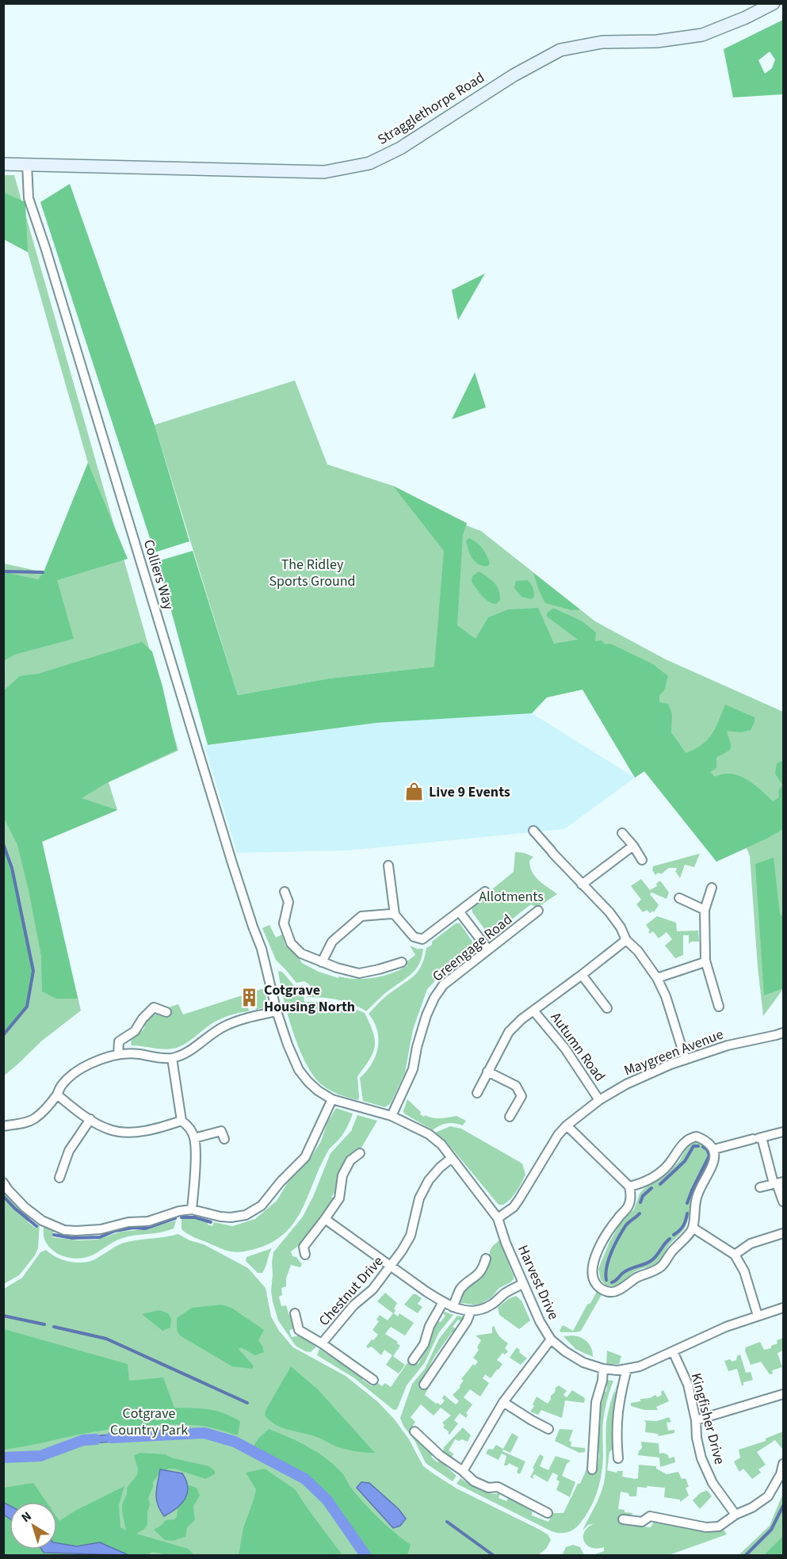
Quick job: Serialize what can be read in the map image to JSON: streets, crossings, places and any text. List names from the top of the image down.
{
  "streets": {
    "street": [
      "Stragglethorpe Road",
      "Colliers Way",
      "Greengage Road",
      "Autumn Road",
      "Maygreen Avenue",
      "Harvest Drive",
      "Chestnut Drive",
      "Kingfisher Drive"
    ]
  },
  "crossings": [
    ["Stragglethorpe Road", "Colliers Way"],
    ["Colliers Way", "Harvest Drive"],
    ["Greengage Road", "Harvest Drive"],
    ["Autumn Road", "Maygreen Avenue"],
    ["Maygreen Avenue", "Harvest Drive"],
    ["Harvest Drive", "Chestnut Drive"],
    ["Harvest Drive", "Kingfisher Drive"]
  ],
  "parks": ["The Ridley Sports Ground", "Allotments", "Cotgrave Country Park"],
  "places": {
    "shop": ["Live 9 Events"],
    "building": ["Cotgrave Housing North"]
  },
  "north": "top left"
}
